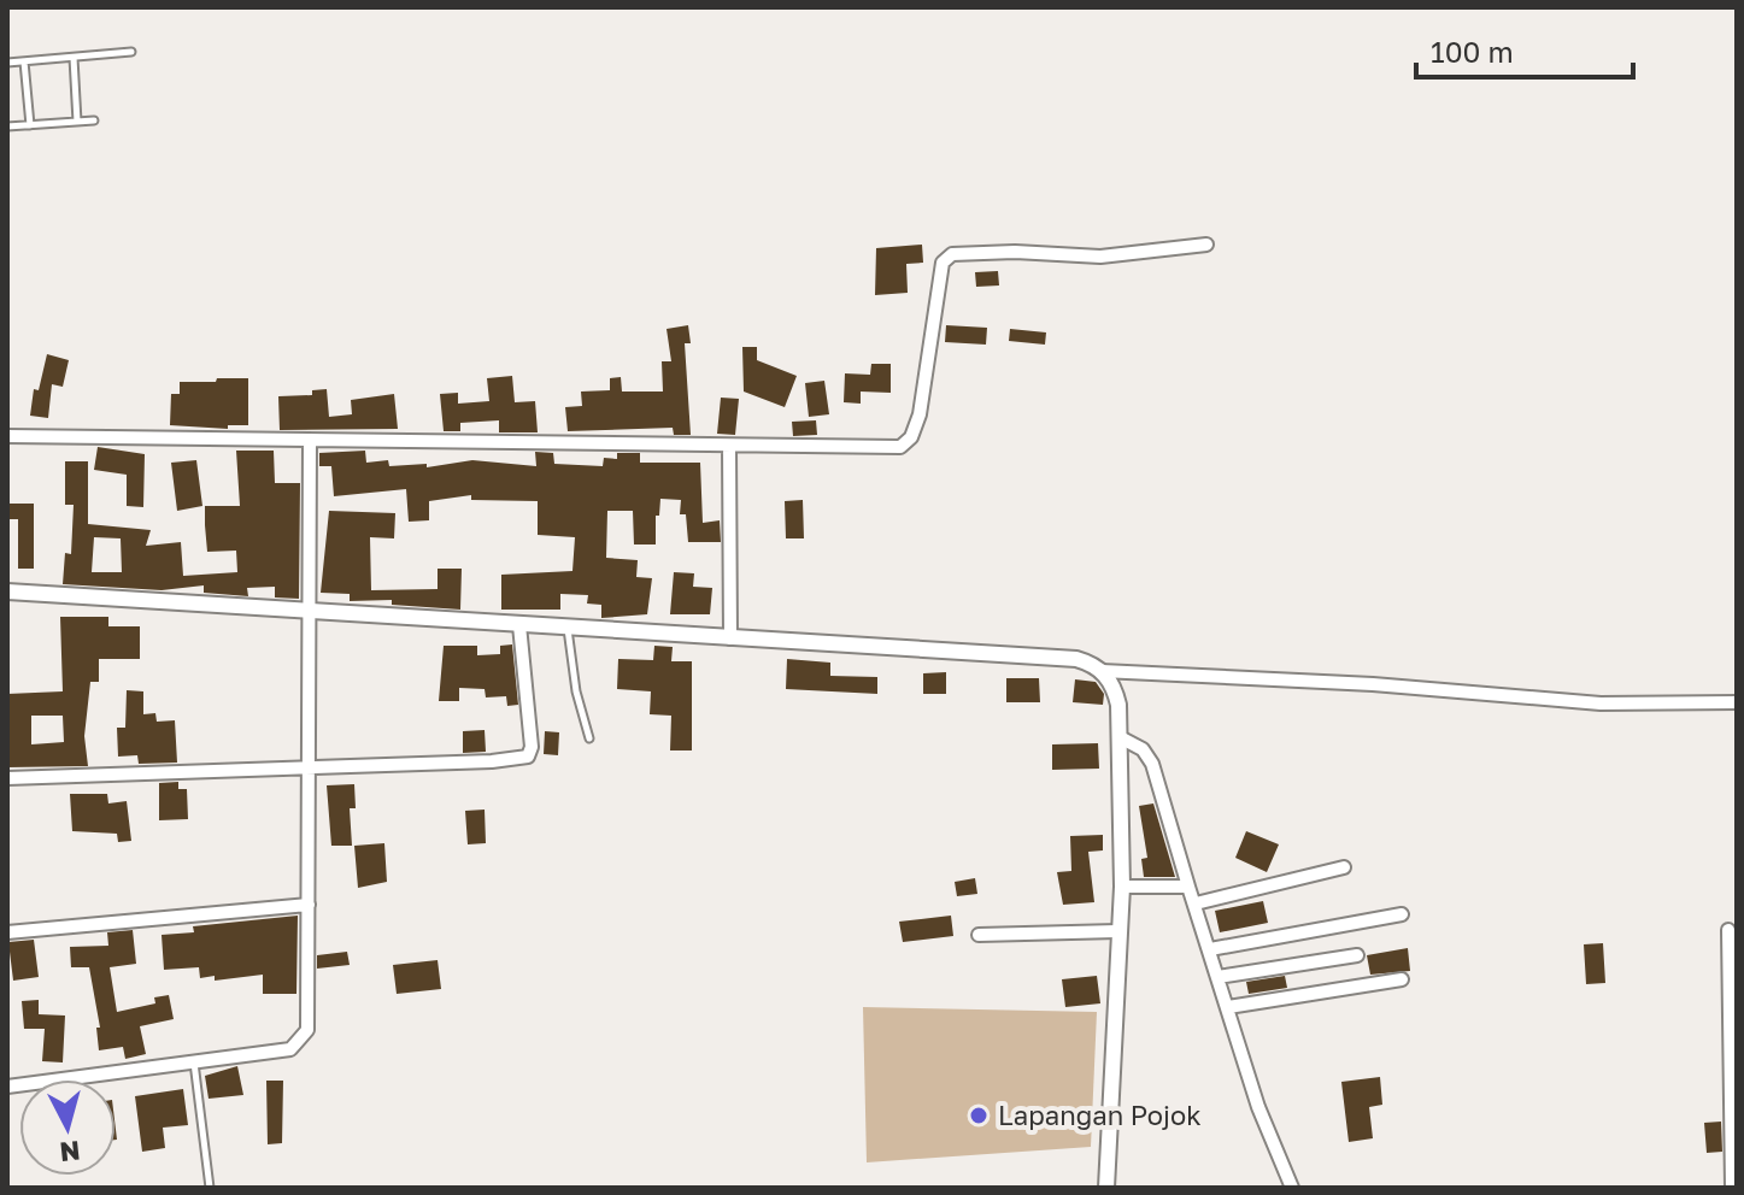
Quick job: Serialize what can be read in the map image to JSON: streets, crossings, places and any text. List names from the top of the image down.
{
  "places": ["Lapangan Pojok"],
  "scale_bar": "100 m",
  "north": "bottom"
}
